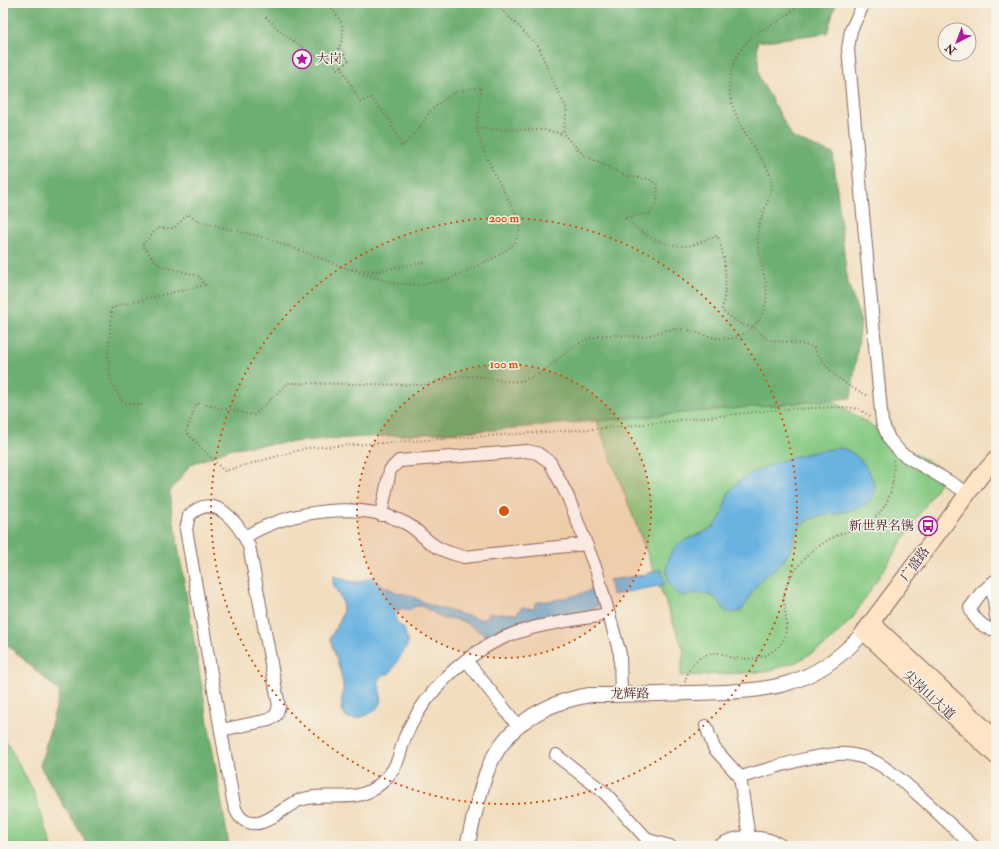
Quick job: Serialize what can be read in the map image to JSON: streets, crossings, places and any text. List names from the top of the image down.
{
  "streets": {
    "main road": ["广盛路", "尖岗山大道"],
    "street": ["龙辉路"]
  },
  "crossings": [
    ["广盛路", "龙辉路"],
    ["广盛路", "尖岗山大道"],
    ["龙辉路", "尖岗山大道"]
  ],
  "places": {
    "place": ["大岗"],
    "bus stop": ["新世界名镌"]
  },
  "north": "bottom left",
  "rings": ["200 m", "100 m"]
}
